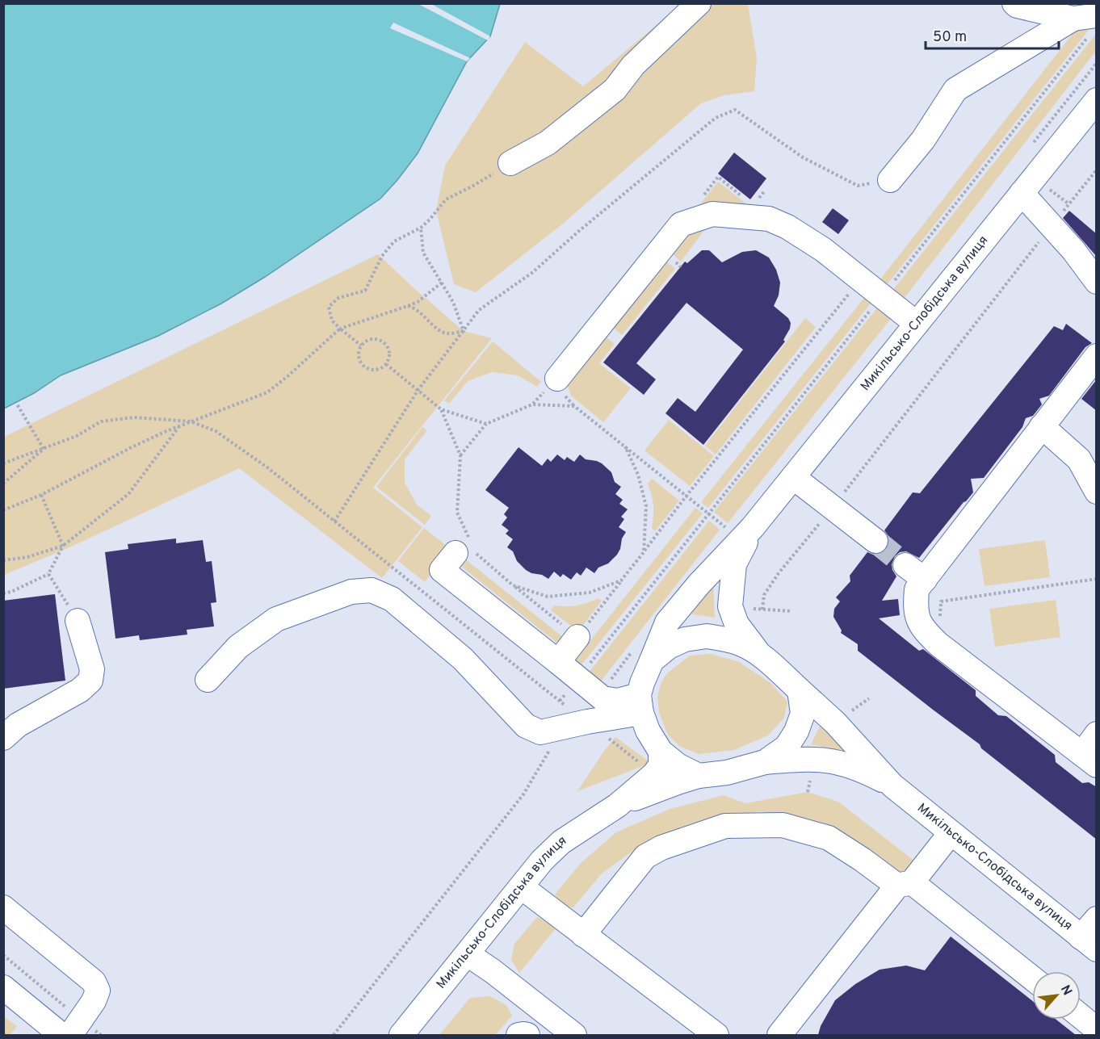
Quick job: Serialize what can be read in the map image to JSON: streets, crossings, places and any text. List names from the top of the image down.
{
  "streets": {
    "street": ["Микільсько-Слобідська вулиця"]
  },
  "scale_bar": "50 m",
  "north": "top right"
}
